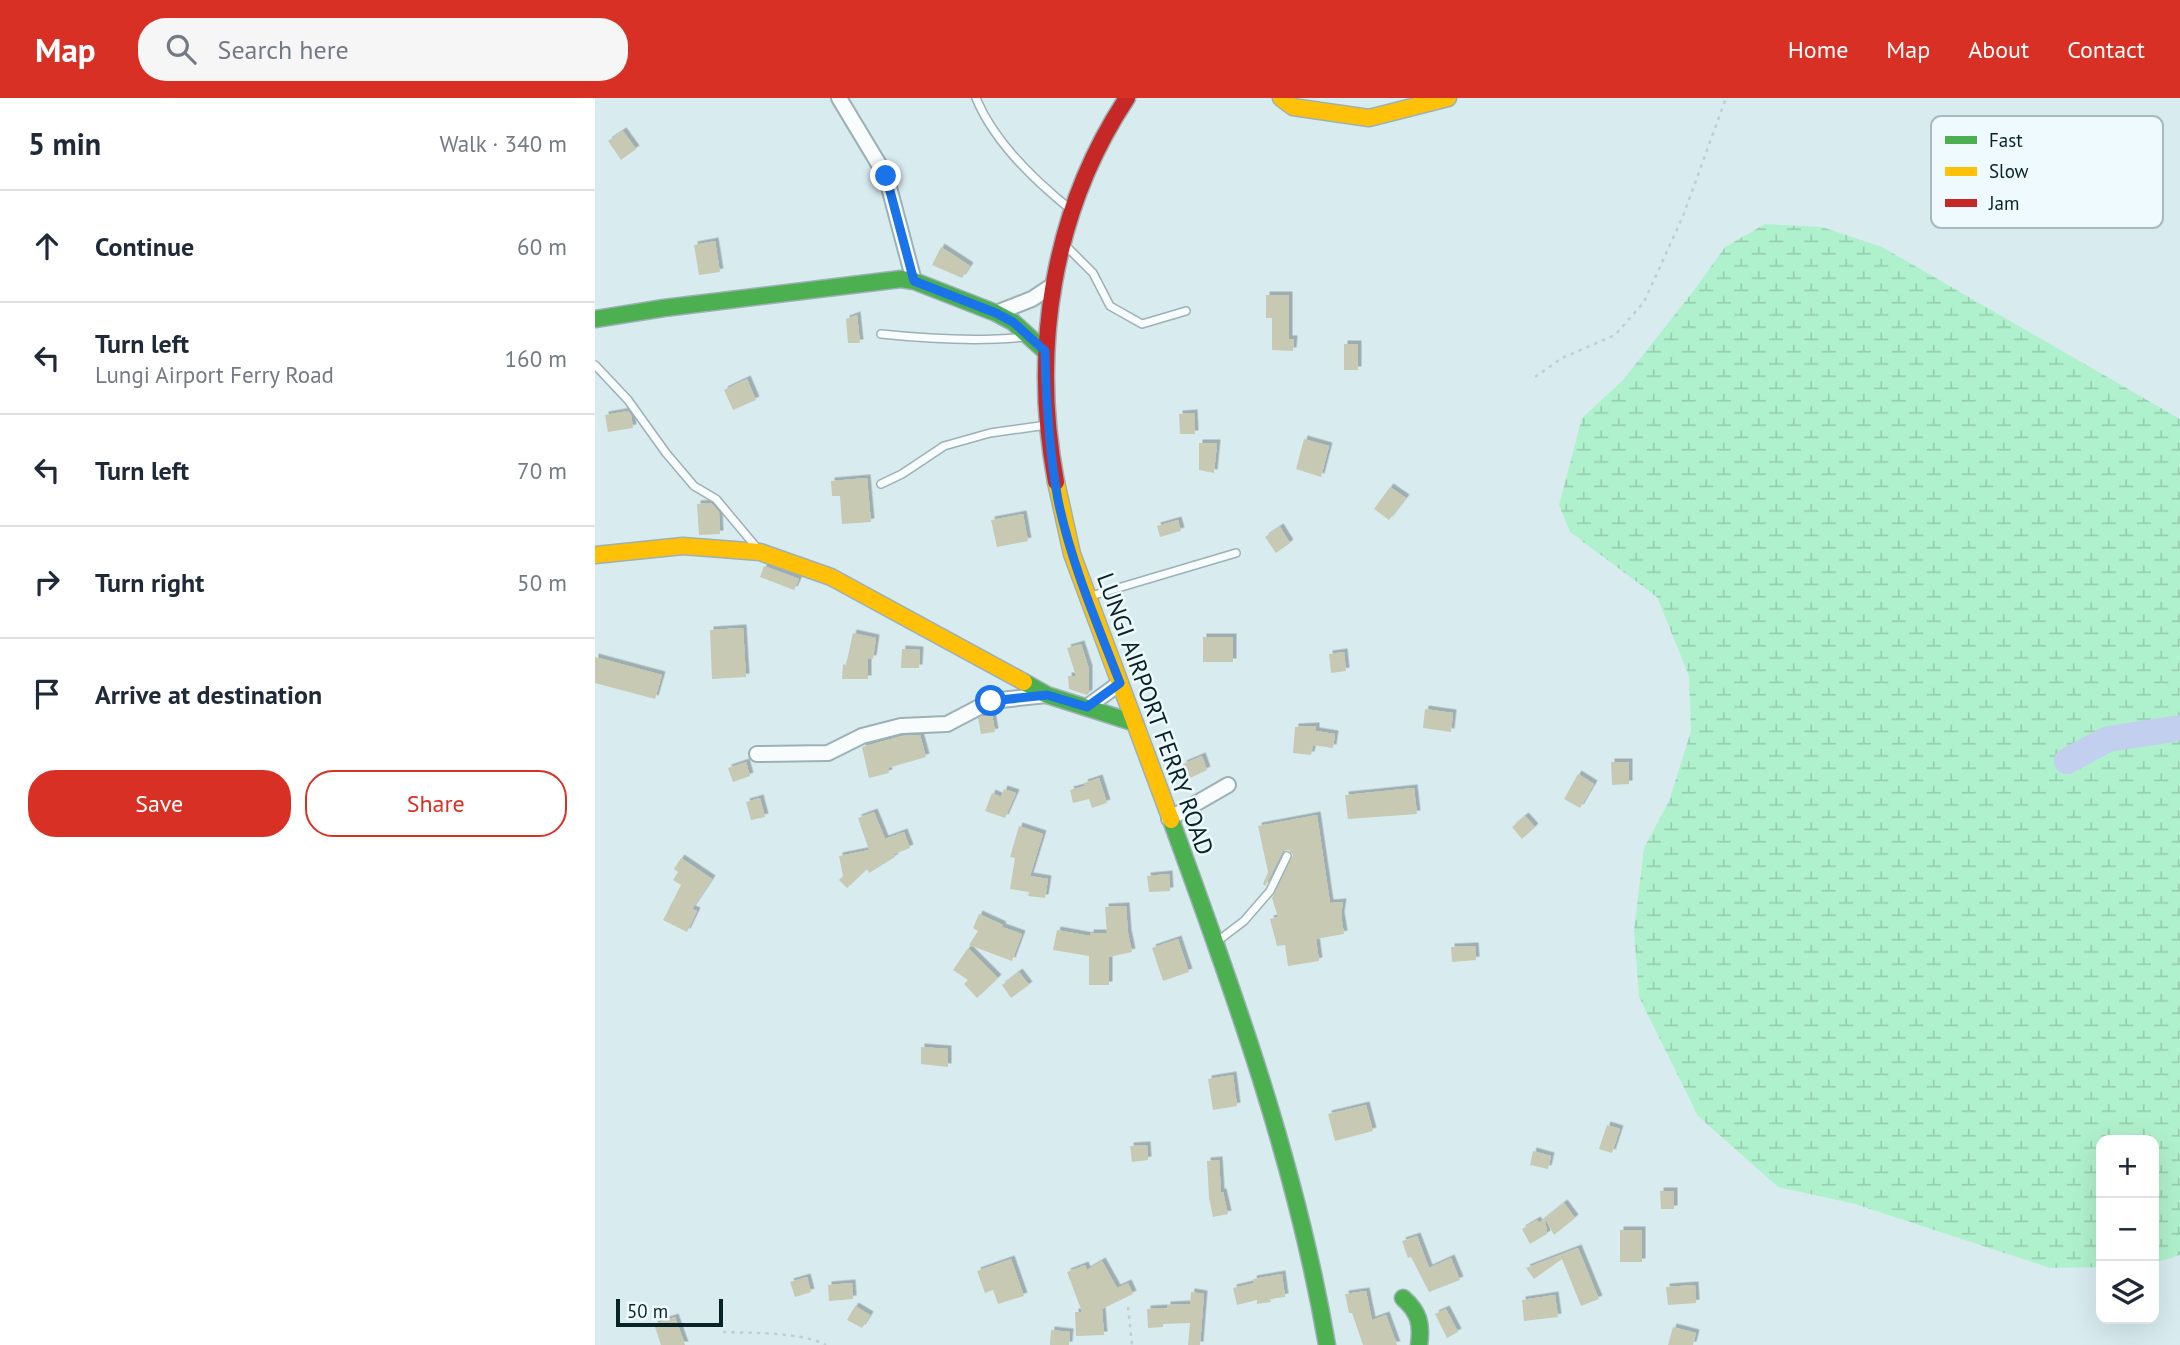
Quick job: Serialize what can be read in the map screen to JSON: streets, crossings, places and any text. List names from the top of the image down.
{
  "streets": {
    "main road": ["LUNGI AIRPORT FERRY ROAD"]
  },
  "legend": ["Fast", "Slow", "Jam"],
  "scale_bar": "50 m",
  "page": {
    "header": "Map",
    "search": "Search here",
    "nav": [
      "Home",
      "Map",
      "About",
      "Contact"
    ],
    "heading": ["5 min", "Walk · 340 m"],
    "list": [
      ["Continue", "60 m"],
      ["Turn left", "Lungi Airport Ferry Road", "160 m"],
      ["Turn left", "70 m"],
      ["Turn right", "50 m"],
      "Arrive at destination"
    ],
    "buttons": ["Save", "Share"],
    "map_buttons": ["+", "−"],
    "scale": "50 m"
  }
}
